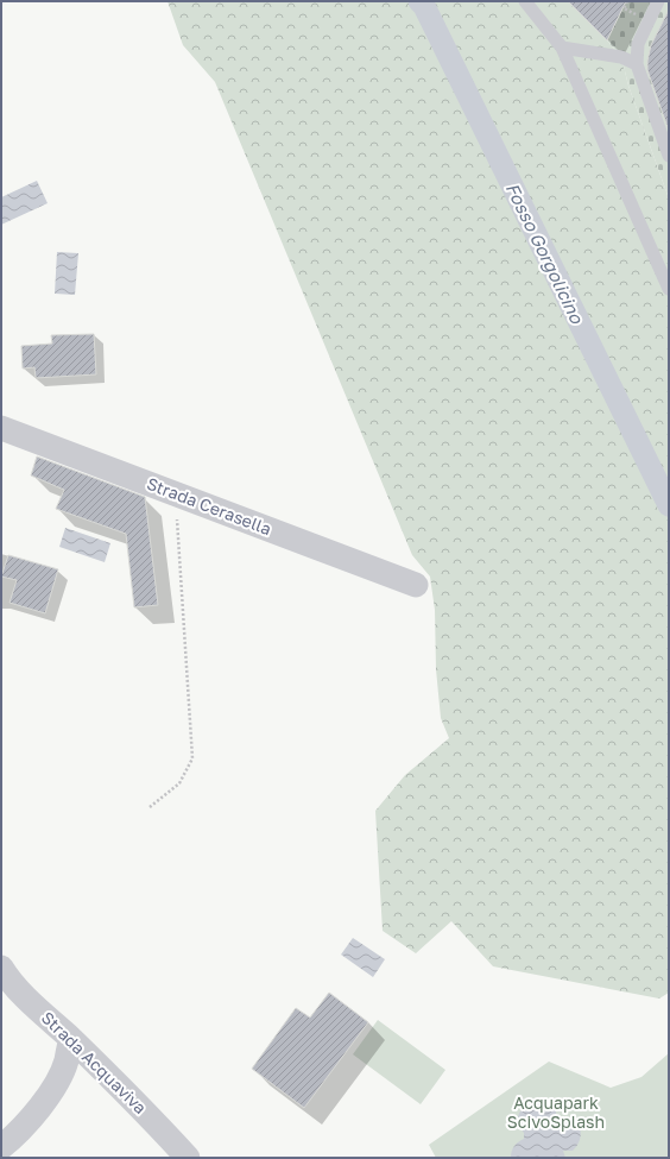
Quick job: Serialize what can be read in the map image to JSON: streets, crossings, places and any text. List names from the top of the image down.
{
  "streets": {
    "street": ["Strada Cerasella", "Strada Acquaviva"]
  },
  "water": ["Fosso Gorgolicino"],
  "parks": ["Acquapark ScivoSplash"]
}
